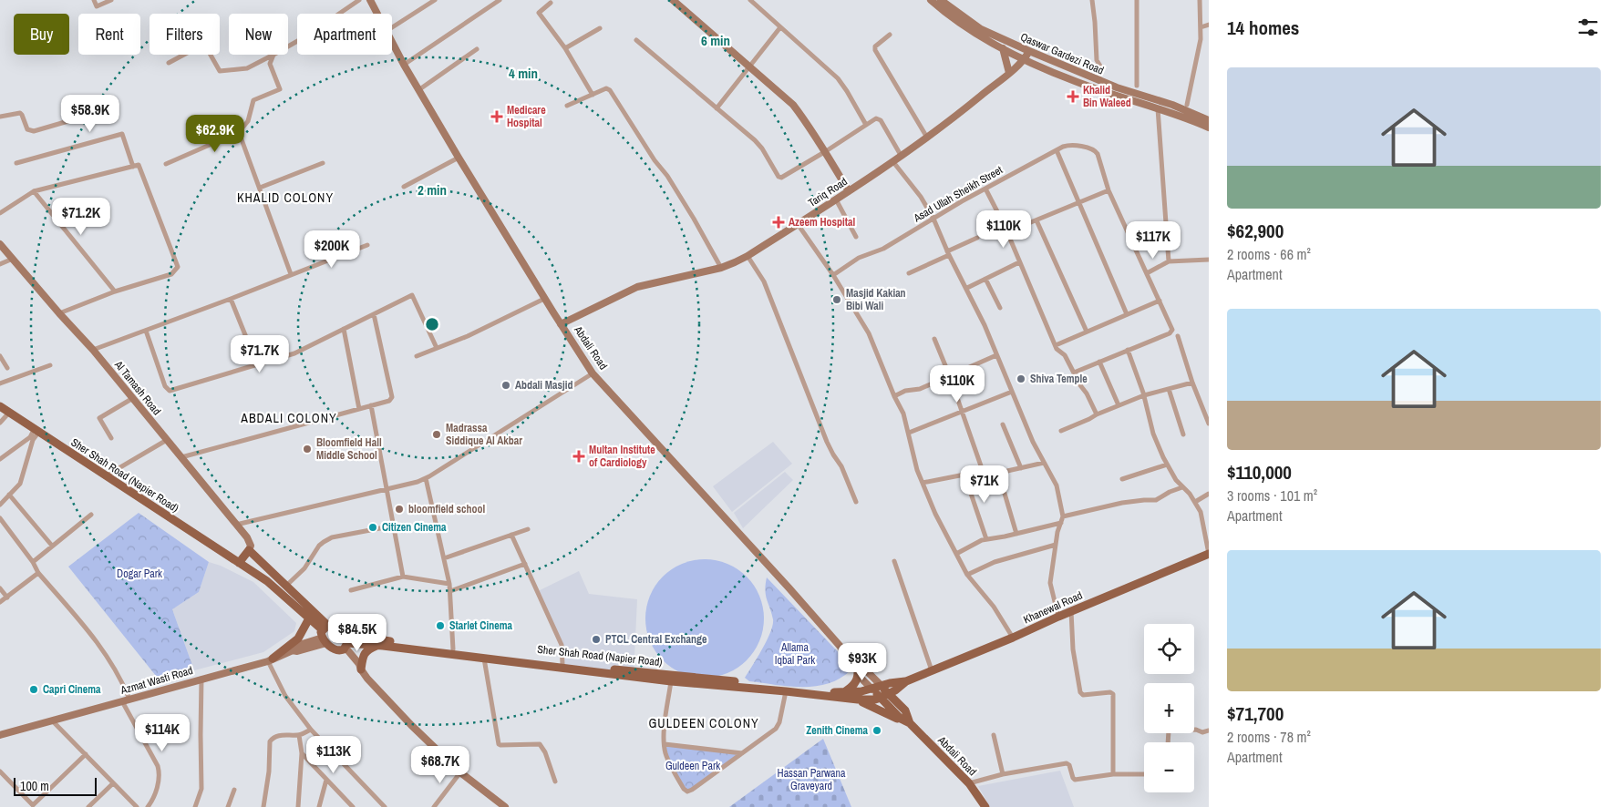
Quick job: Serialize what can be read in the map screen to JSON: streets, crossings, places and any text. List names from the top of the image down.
{
  "streets": {
    "main road": [
      "Qaswar Gardezi Road",
      "Tariq Road",
      "Abdali Road",
      "Al Tamash Road",
      "Sher Shah Road (Napier Road)",
      "Khanewal Road",
      "Azmat Wasti Road"
    ],
    "street": ["Asad Ullah Sheikh Street"]
  },
  "crossings": [
    ["Qaswar Gardezi Road", "Tariq Road"],
    ["Tariq Road", "Abdali Road"],
    ["Abdali Road", "Khanewal Road"],
    ["Sher Shah Road (Napier Road)", "Khanewal Road"],
    ["Sher Shah Road (Napier Road)", "Azmat Wasti Road"]
  ],
  "districts": ["KHALID COLONY", "ABDALI COLONY", "GULDEEN COLONY"],
  "parks": [
    "Dogar Park",
    "Allama Iqbal Park",
    "Guldeen Park",
    "Hassan Parwana Graveyard"
  ],
  "places": {
    "health": [
      "Khalid Bin Waleed",
      "Medicare Hospital",
      "Azeem Hospital",
      "Multan Institute of Cardiology"
    ],
    "other": [
      "Masjid Kakian Bibi Wali",
      "Shiva Temple",
      "Abdali Masjid",
      "Madrassa Siddique Al Akbar",
      "Bloomfield Hall Middle School",
      "bloomfield school",
      "Citizen Cinema",
      "Starlet Cinema",
      "PTCL Central Exchange",
      "Capri Cinema",
      "Zenith Cinema"
    ]
  },
  "scale_bar": "100 m",
  "page": {
    "heading": "14 homes",
    "chip": [
      "Buy",
      "Rent",
      "Filters",
      "New",
      "Apartment"
    ],
    "list": [
      {
        "name": "$62,900",
        "note": "2 rooms · 66 m² · Apartment"
      },
      {
        "name": "$110,000",
        "note": "3 rooms · 101 m² · Apartment"
      },
      {
        "name": "$71,700",
        "note": "2 rooms · 78 m² · Apartment"
      }
    ],
    "price": [
      "$58.9K",
      "$62.9K",
      "$71.2K",
      "$110K",
      "$117K",
      "$200K",
      "$71.7K",
      "$110K",
      "$71K",
      "$84.5K",
      "$93K",
      "$114K",
      "$113K",
      "$68.7K"
    ],
    "map_buttons": ["+", "−"],
    "scale": "100 m"
  },
  "rings": ["6 min", "4 min", "2 min"]
}
